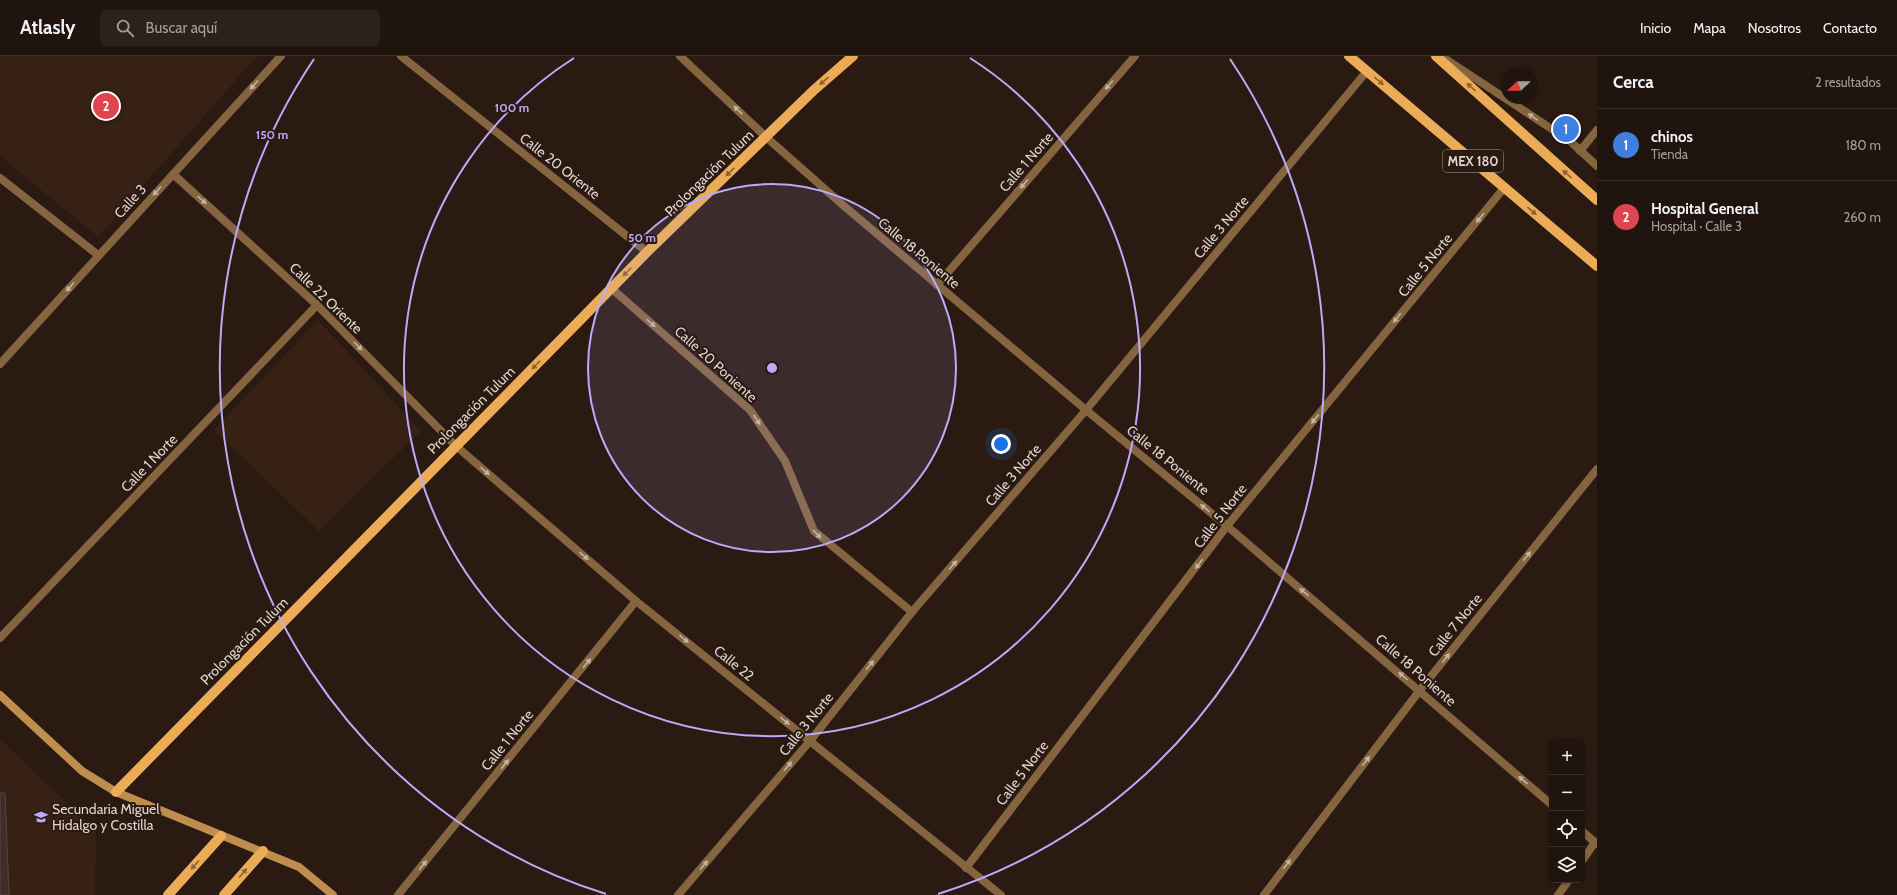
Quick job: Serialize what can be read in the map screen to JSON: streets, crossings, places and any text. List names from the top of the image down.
{
  "streets": {
    "main road": ["MEX 180", "Prolongación Tulum"],
    "street": [
      "Calle 1 Norte",
      "Calle 20 Oriente",
      "Calle 3",
      "Calle 3 Norte",
      "Calle 18 Poniente",
      "Calle 5 Norte",
      "Calle 22 Oriente",
      "Calle 20 Poniente",
      "Calle 7 Norte",
      "Calle 22"
    ]
  },
  "crossings": [
    ["MEX 180", "Calle 3 Norte"],
    ["MEX 180", "Calle 5 Norte"],
    ["Calle 1 Norte", "Calle 18 Poniente"],
    ["Calle 1 Norte", "Calle 22 Oriente"],
    ["Calle 1 Norte", "Calle 22"],
    ["Calle 20 Oriente", "Prolongación Tulum"],
    ["Prolongación Tulum", "Calle 18 Poniente"],
    ["Prolongación Tulum", "Calle 22 Oriente"],
    ["Prolongación Tulum", "Calle 20 Poniente"],
    ["Prolongación Tulum", "Calle 22"],
    ["Calle 3", "Calle 22 Oriente"],
    ["Calle 3 Norte", "Calle 18 Poniente"],
    ["Calle 3 Norte", "Calle 20 Poniente"],
    ["Calle 3 Norte", "Calle 22"],
    ["Calle 18 Poniente", "Calle 5 Norte"],
    ["Calle 18 Poniente", "Calle 7 Norte"],
    ["Calle 5 Norte", "Calle 22"],
    ["Calle 22 Oriente", "Calle 22"]
  ],
  "one_way": [
    "Prolongación Tulum",
    "Calle 3",
    "Calle 3 Norte",
    "Calle 18 Poniente",
    "Calle 5 Norte",
    "Calle 22 Oriente",
    "Calle 20 Poniente",
    "Calle 7 Norte",
    "Calle 22"
  ],
  "places": {
    "school or university": ["Secundaria Miguel Hidalgo y Costilla"]
  },
  "north": "left",
  "page": {
    "header": "Atlasly",
    "search": "Buscar aquí",
    "nav": [
      "Inicio",
      "Mapa",
      "Nosotros",
      "Contacto"
    ],
    "heading": ["Cerca", "2 resultados"],
    "pins": ["2", "1"],
    "list": [
      {
        "mark": "1",
        "name": "chinos",
        "note": "Tienda",
        "value": "180 m"
      },
      {
        "mark": "2",
        "name": "Hospital General",
        "note": "Hospital · Calle 3",
        "value": "260 m"
      }
    ],
    "map_buttons": ["+", "−"]
  },
  "rings": ["100 m", "150 m", "50 m"]
}
